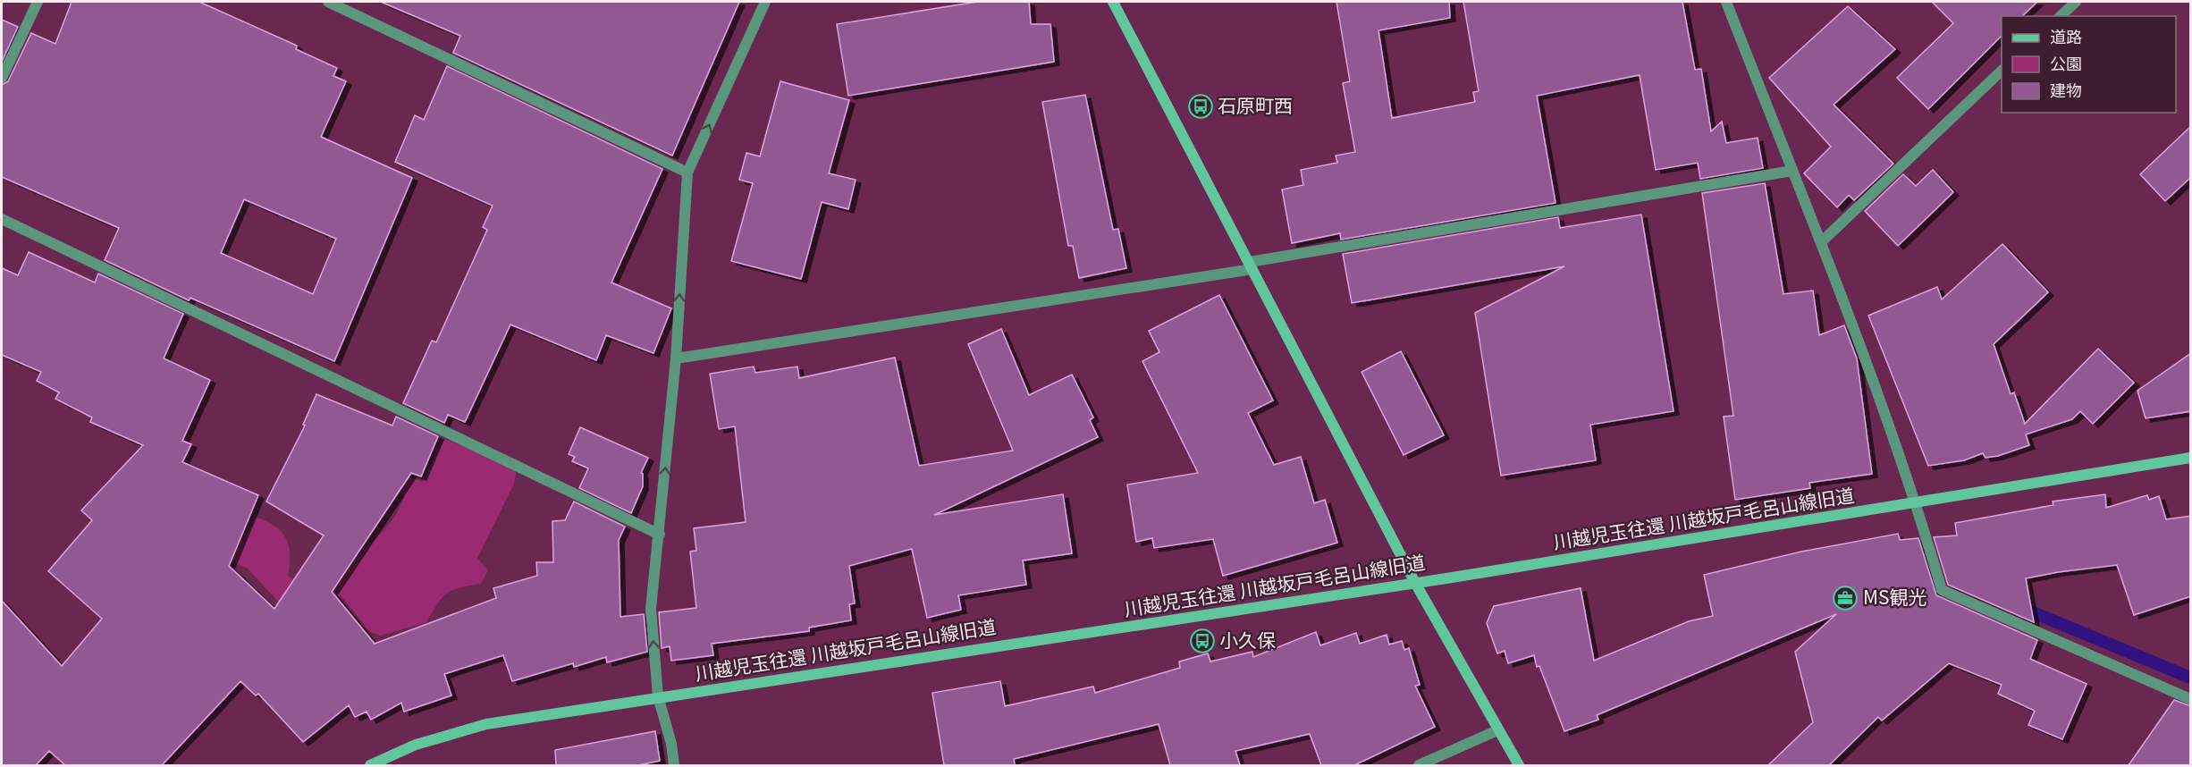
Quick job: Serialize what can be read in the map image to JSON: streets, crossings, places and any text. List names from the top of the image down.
{
  "streets": {
    "street": ["川越児玉往還 川越坂戸毛呂山線旧道"]
  },
  "places": {
    "bus stop": ["石原町西", "小久保"],
    "office": ["MS観光"]
  },
  "legend": ["道路", "公園", "建物"]
}
